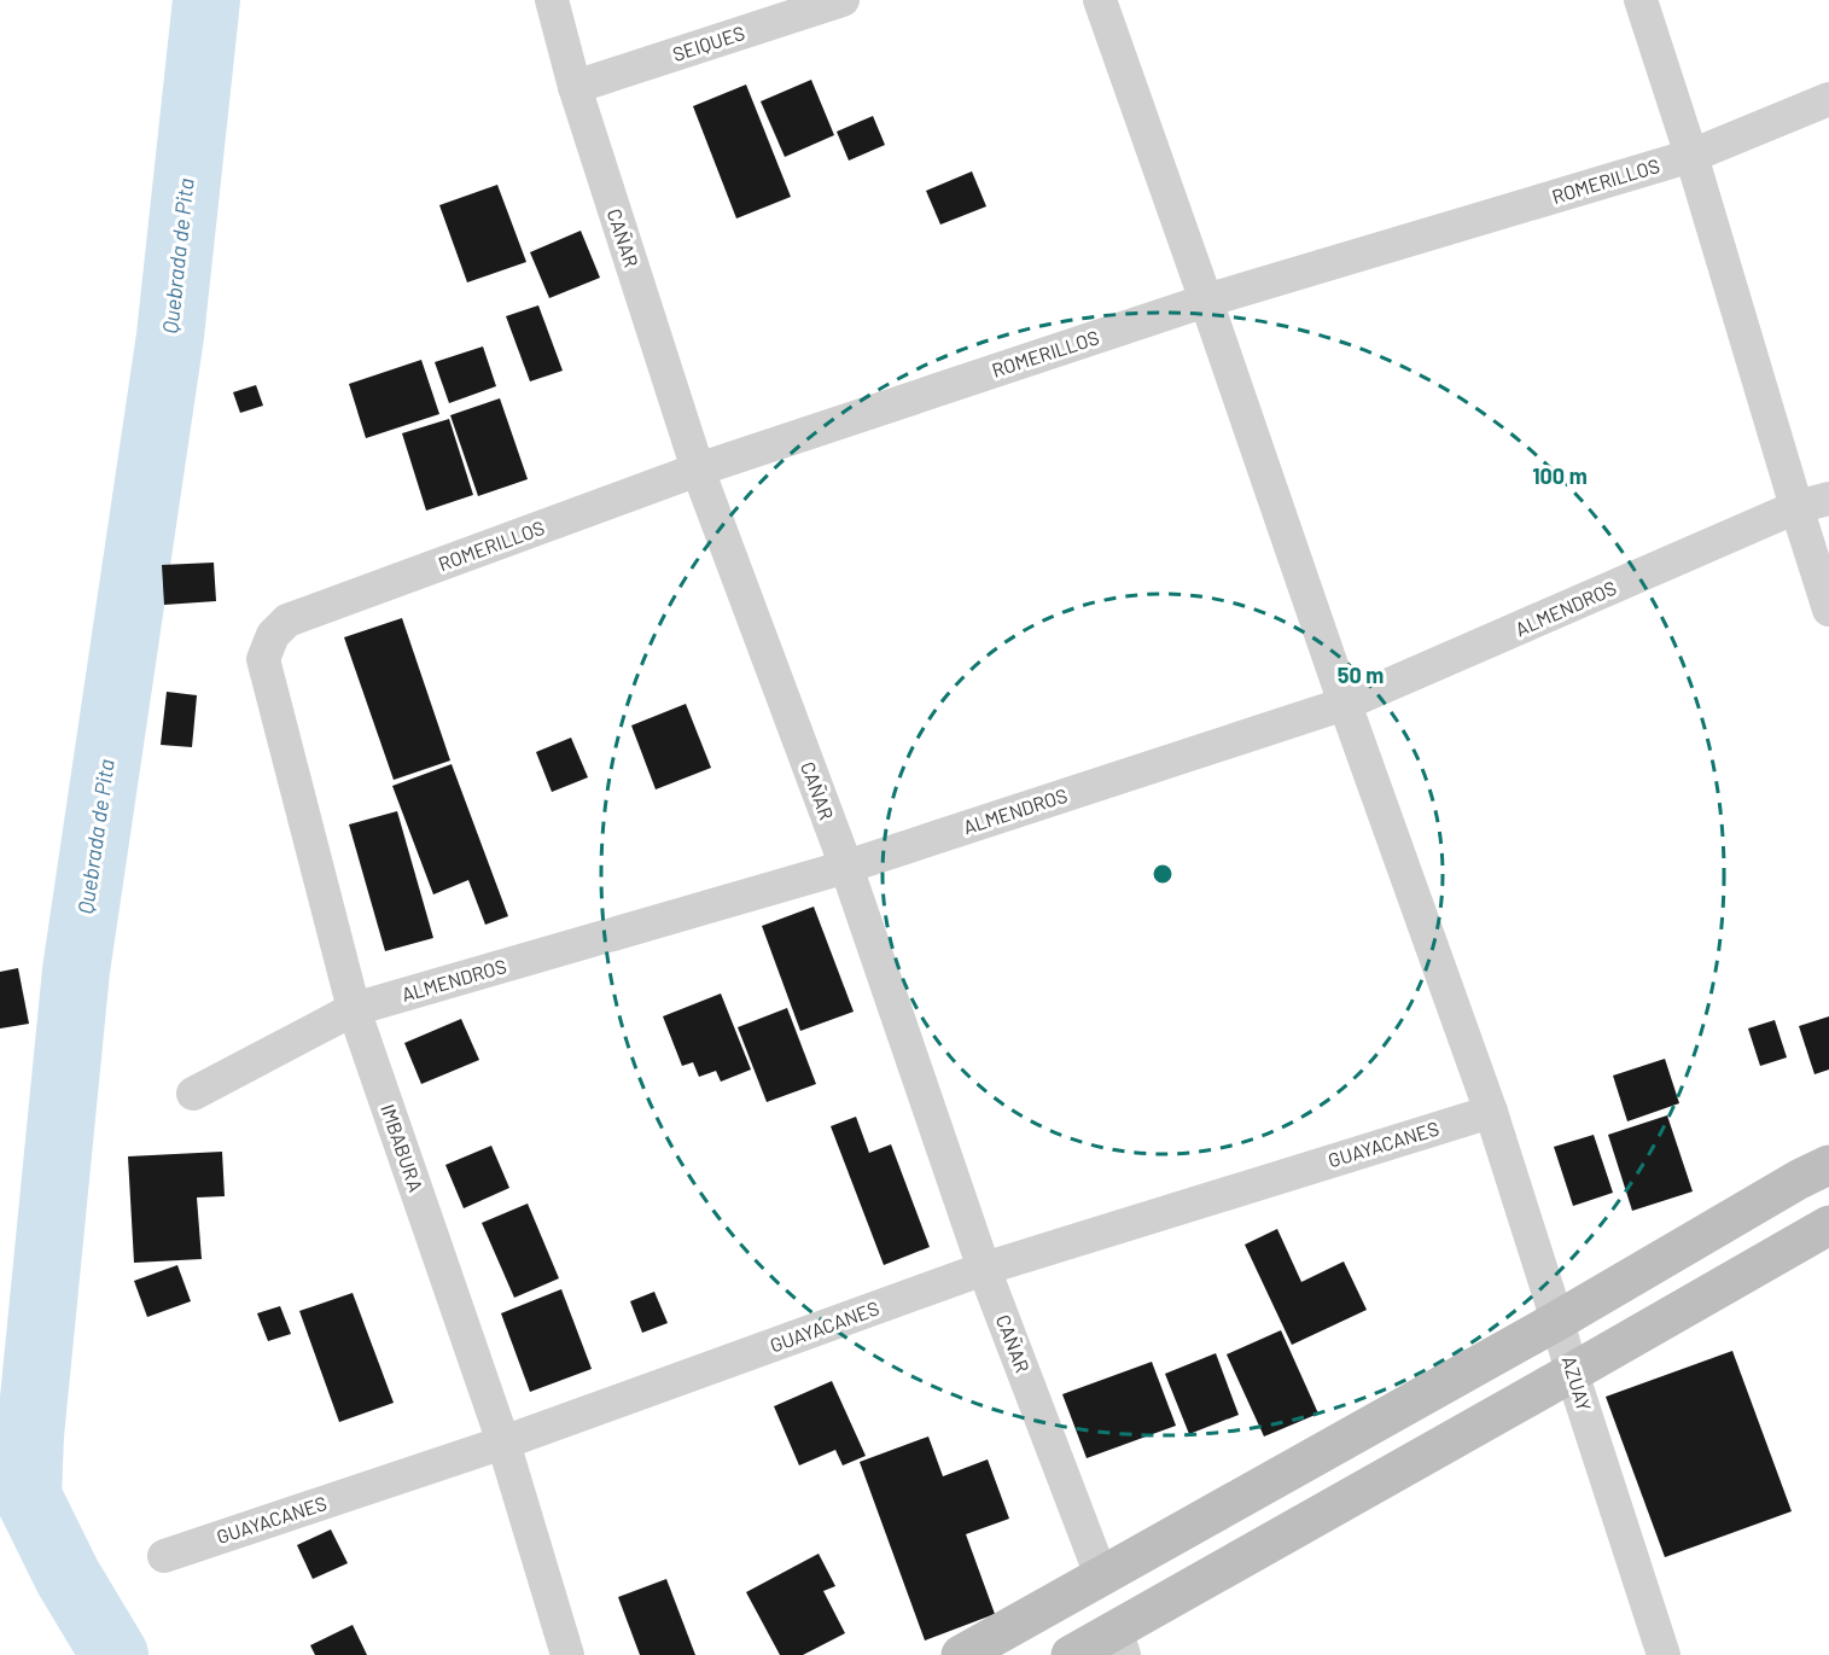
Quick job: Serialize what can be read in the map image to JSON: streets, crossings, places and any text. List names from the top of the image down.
{
  "streets": {
    "street": [
      "SEIQUES",
      "ROMERILLOS",
      "CAÑAR",
      "ALMENDROS",
      "GUAYACANES",
      "IMBABURA",
      "AZUAY"
    ]
  },
  "crossings": [
    ["SEIQUES", "CAÑAR"],
    ["ROMERILLOS", "CAÑAR"],
    ["ROMERILLOS", "IMBABURA"],
    ["ROMERILLOS", "AZUAY"],
    ["CAÑAR", "ALMENDROS"],
    ["CAÑAR", "GUAYACANES"],
    ["ALMENDROS", "IMBABURA"],
    ["ALMENDROS", "AZUAY"],
    ["GUAYACANES", "IMBABURA"],
    ["GUAYACANES", "AZUAY"]
  ],
  "water": ["Quebrada de Pita"],
  "rings": ["100 m", "50 m"]
}
